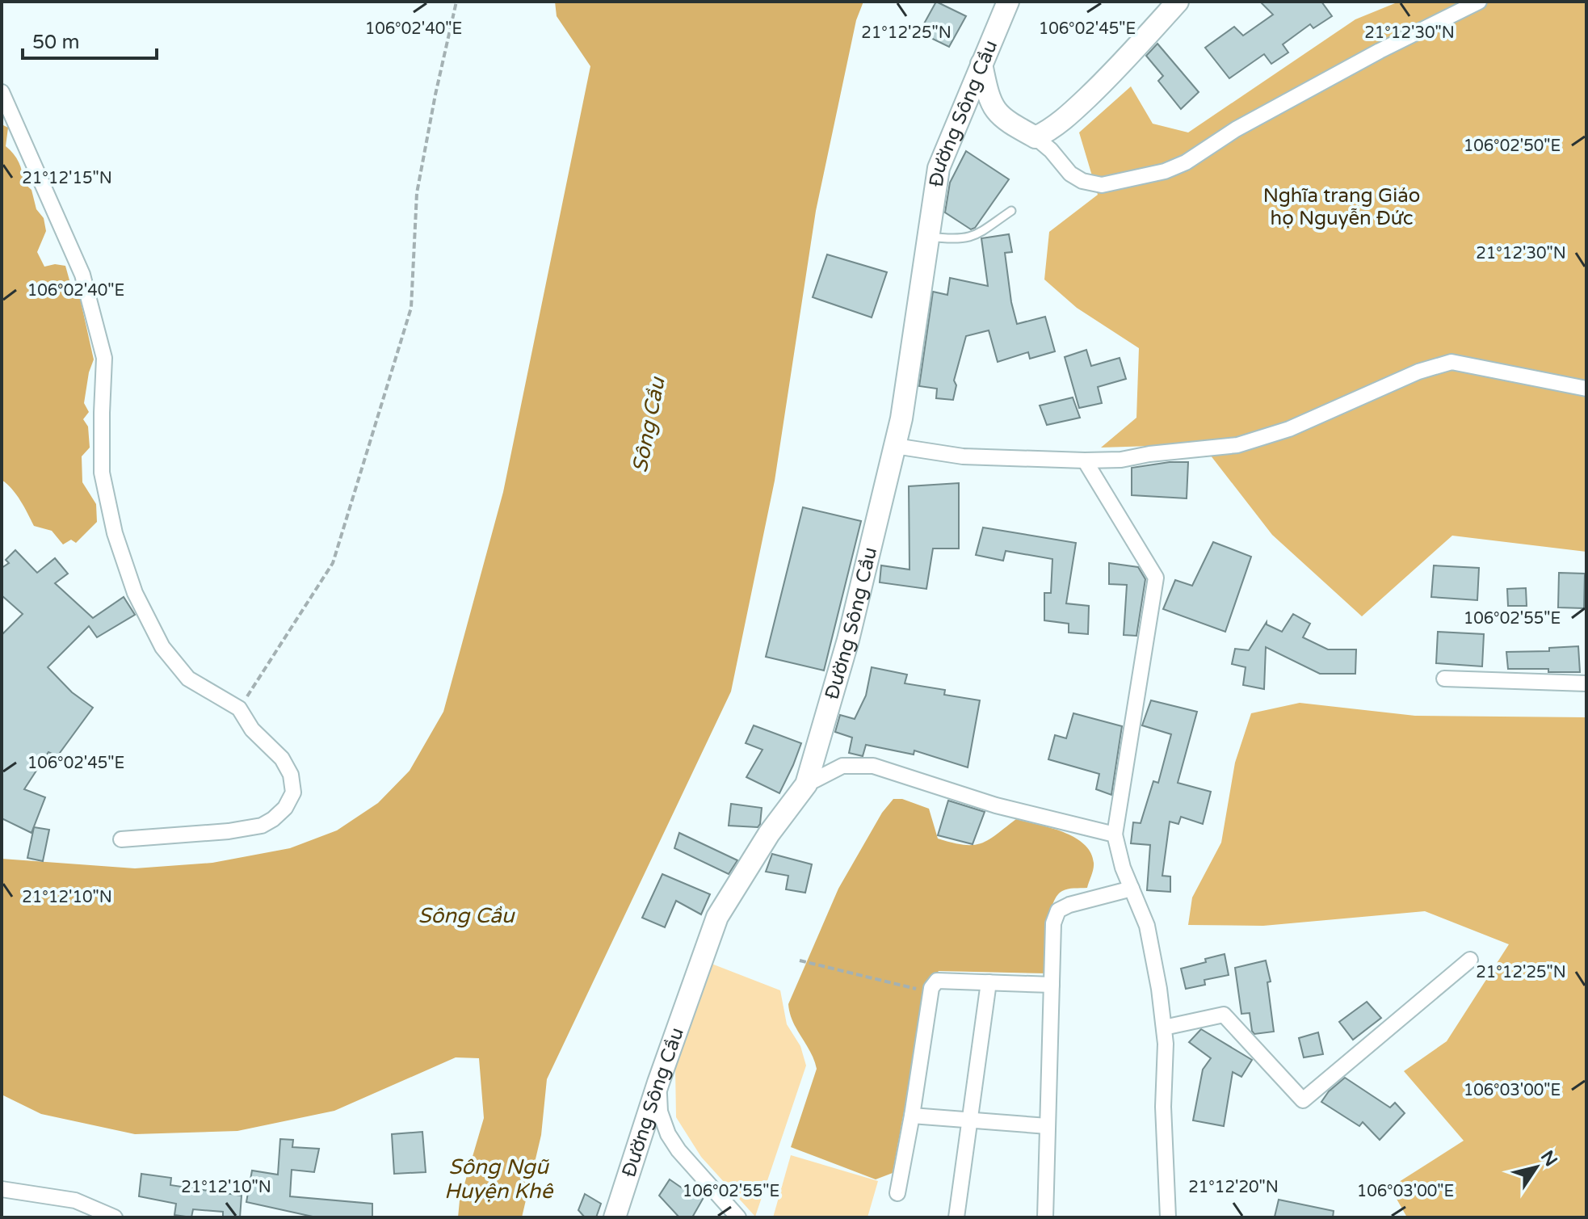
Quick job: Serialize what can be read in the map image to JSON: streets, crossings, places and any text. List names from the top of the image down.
{
  "streets": {
    "main road": ["Đường Sông Cầu"]
  },
  "water": ["Sông Cầu", "Sông Ngũ Huyện Khê"],
  "parks": ["Nghĩa trang Giáo họ Nguyễn Đức"],
  "scale_bar": "50 m",
  "north": "top right",
  "coordinates": [
    "106°02'40\"E",
    "106°02'45\"E",
    "21°12'25\"N",
    "21°12'30\"N",
    "106°02'50\"E",
    "21°12'15\"N",
    "106°02'55\"E",
    "21°12'10\"N",
    "106°03'00\"E",
    "21°12'20\"N"
  ]
}
